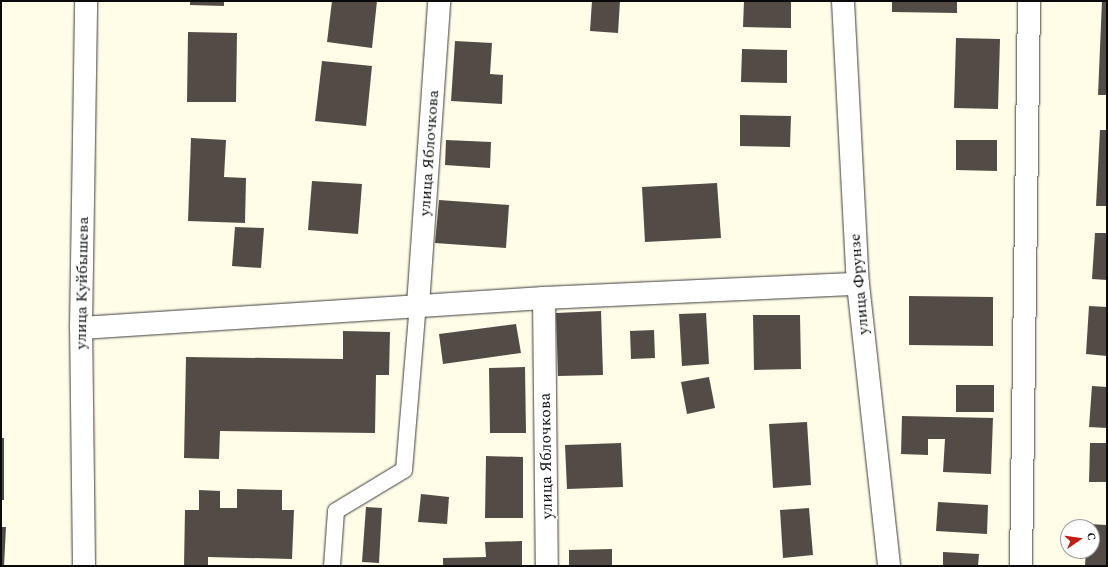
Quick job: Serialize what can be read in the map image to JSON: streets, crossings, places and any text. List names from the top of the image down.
{
  "streets": {
    "street": ["улица Яблочкова", "улица Куйбышева", "улица Фрунзе"]
  },
  "north": "right"
}
